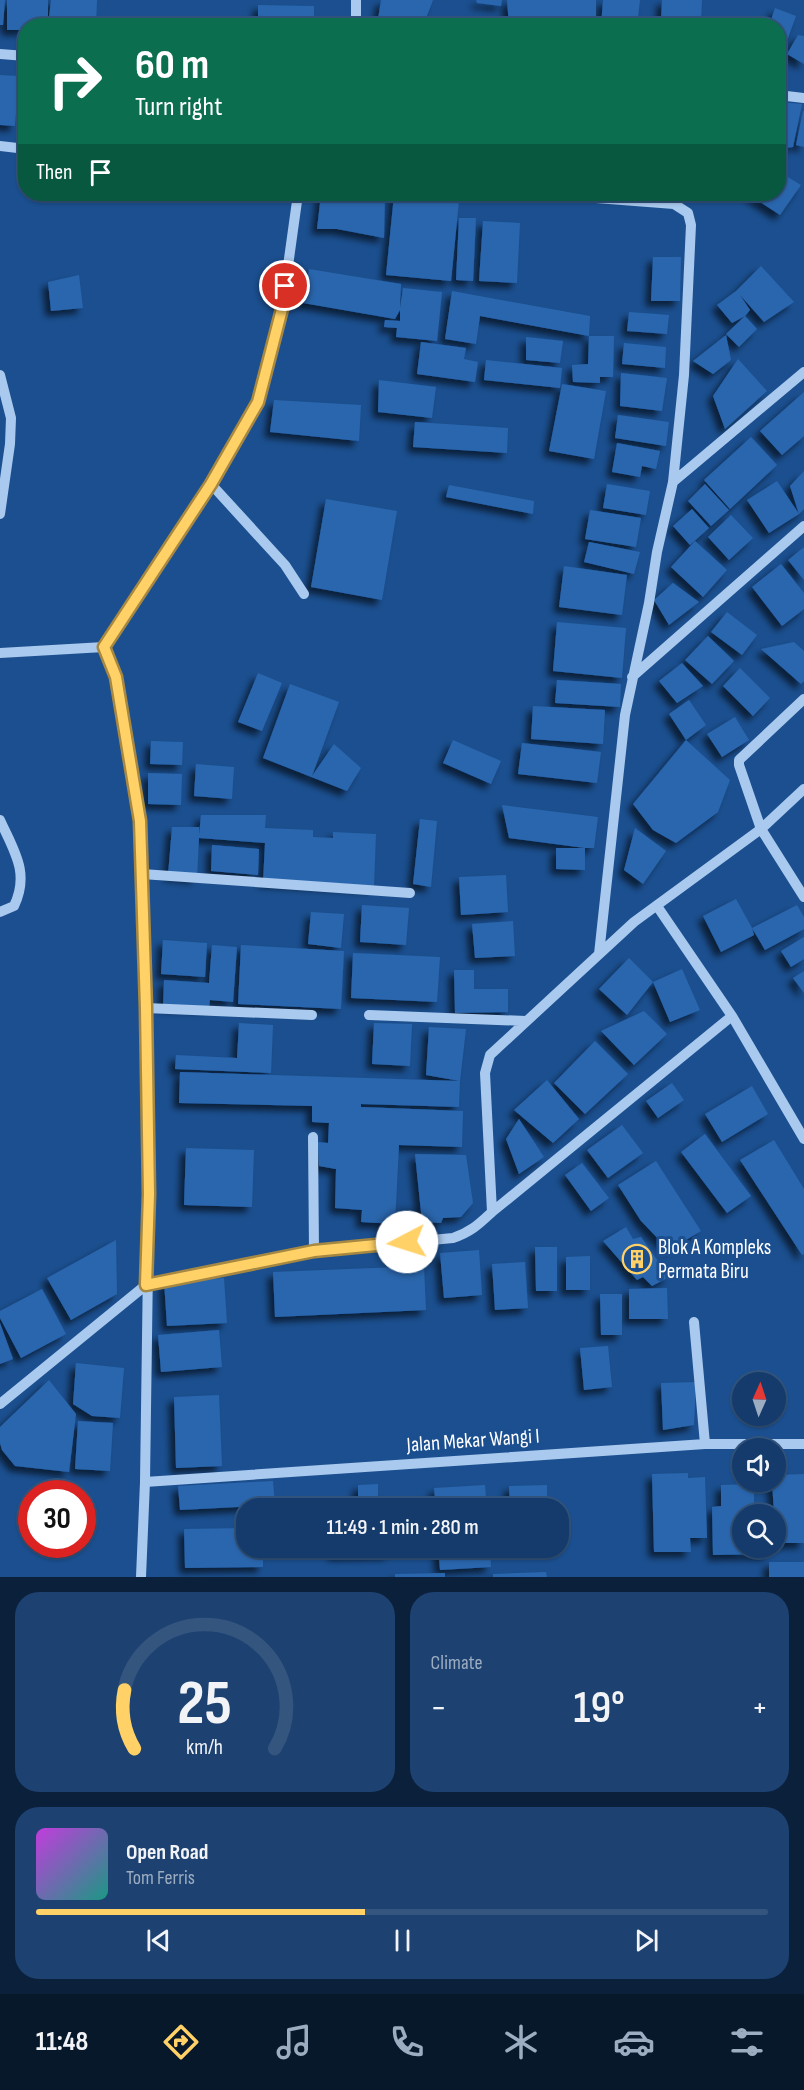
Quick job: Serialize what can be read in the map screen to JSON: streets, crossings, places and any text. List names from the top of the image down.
{
  "streets": {
    "street": ["Jalan Mekar Wangi I"]
  },
  "places": {
    "building": ["Blok A Kompleks Permata Biru"]
  },
  "north": "top",
  "page": {
    "turn": ["60 m", "Turn right"],
    "then": "Then",
    "limit": "30",
    "trip": "11:49 · 1 min · 280 m",
    "tile": "Climate",
    "heat": ["−", "19°", "+"],
    "song": ["Open Road", "Tom Ferris"],
    "tabs": "11:48",
    "gauge": ["25", "km/h"]
  }
}
